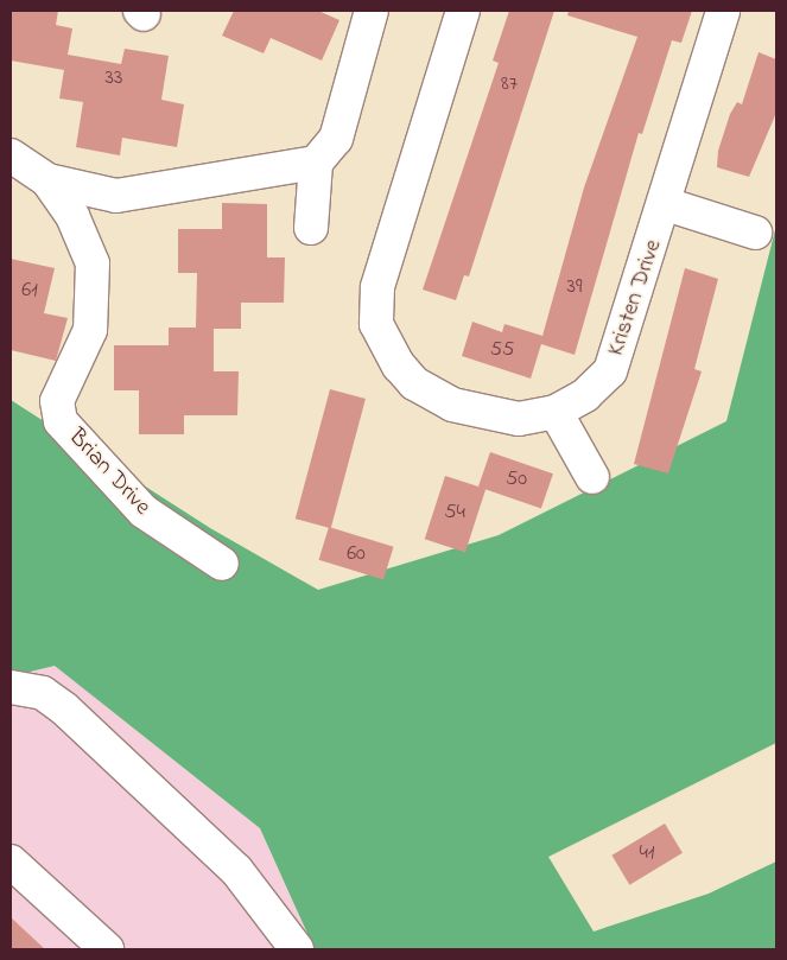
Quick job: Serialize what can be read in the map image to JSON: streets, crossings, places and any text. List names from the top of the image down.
{
  "streets": {
    "street": ["Kristen Drive", "Brian Drive"]
  },
  "house_numbers": [
    "33",
    "87",
    "39",
    "61",
    "55",
    "50",
    "54",
    "60",
    "41"
  ]
}
